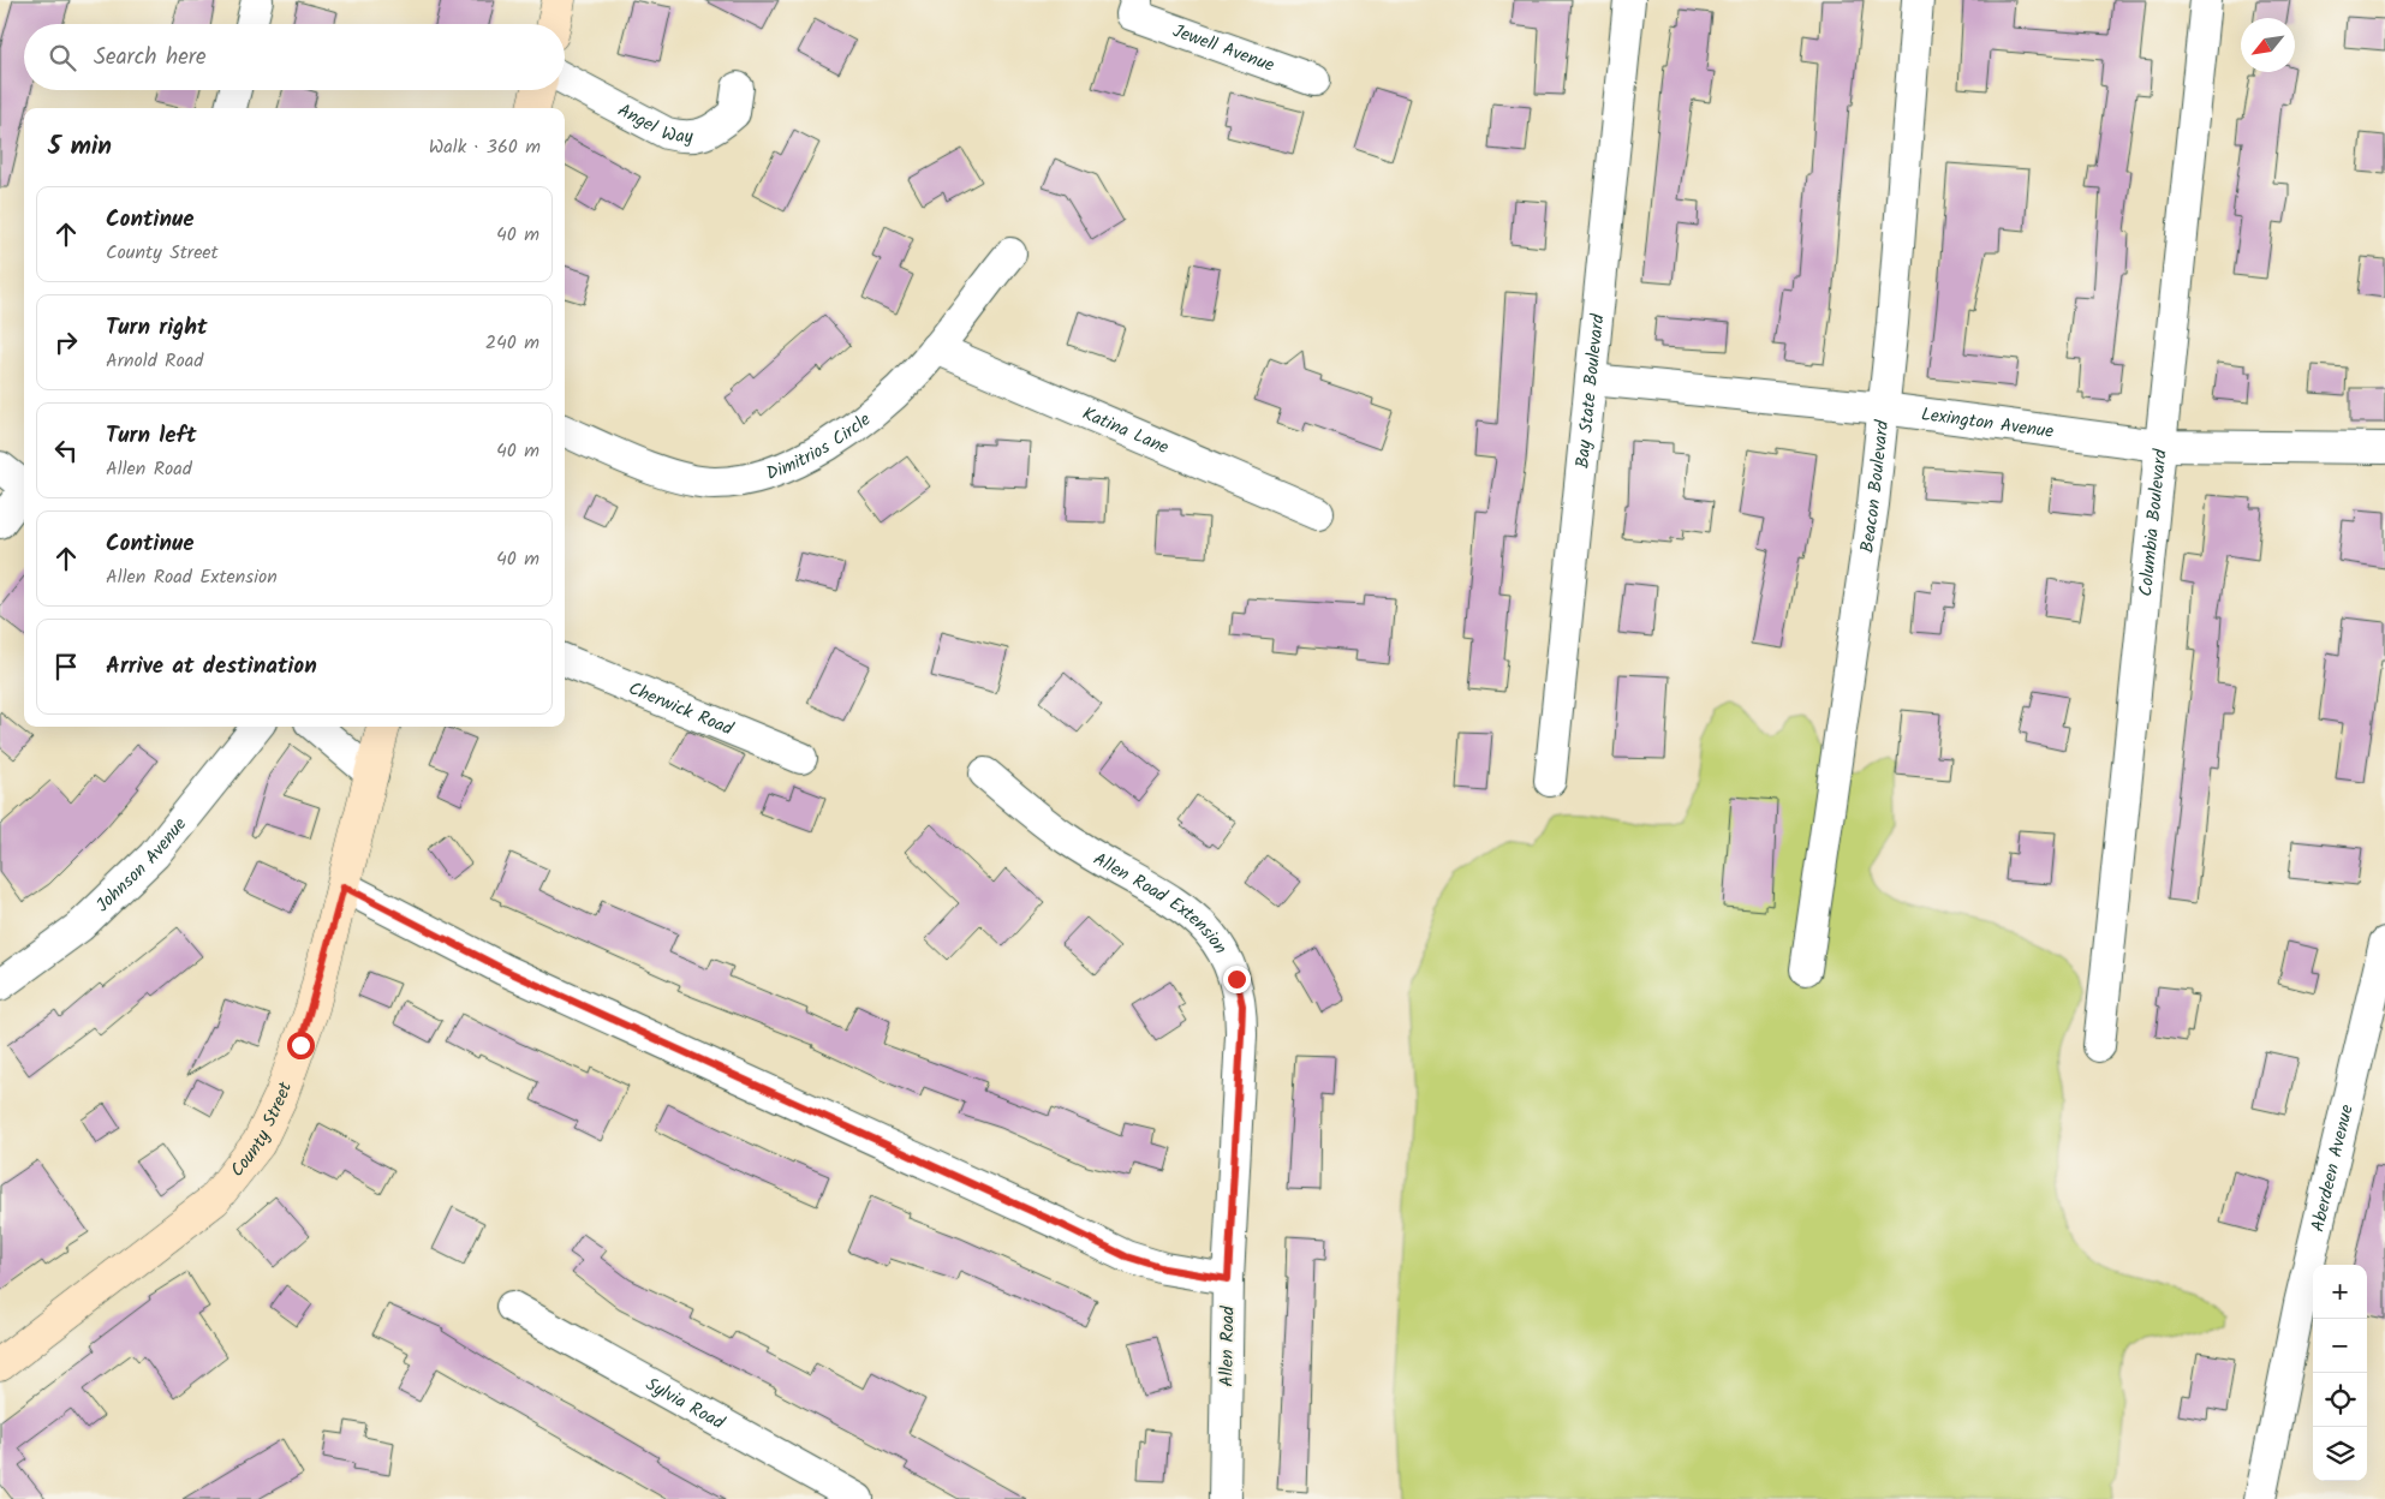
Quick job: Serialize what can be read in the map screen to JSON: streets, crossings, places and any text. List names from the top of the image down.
{
  "streets": {
    "main road": ["County Street"],
    "street": [
      "Jewell Avenue",
      "Angel Way",
      "Bay State Boulevard",
      "Lexington Avenue",
      "Katina Lane",
      "Dimitrios Circle",
      "Beacon Boulevard",
      "Columbia Boulevard",
      "Cherwick Road",
      "Johnson Avenue",
      "Allen Road Extension",
      "Aberdeen Avenue",
      "Allen Road",
      "Sylvia Road"
    ]
  },
  "crossings": [
    ["Bay State Boulevard", "Lexington Avenue"],
    ["Lexington Avenue", "Beacon Boulevard"],
    ["Lexington Avenue", "Columbia Boulevard"],
    ["Katina Lane", "Dimitrios Circle"],
    ["Allen Road Extension", "Allen Road"]
  ],
  "north": "bottom left",
  "page": {
    "search": "Search here",
    "heading": ["5 min", "Walk · 360 m"],
    "list": [
      ["Continue", "County Street", "40 m"],
      ["Turn right", "Arnold Road", "240 m"],
      ["Turn left", "Allen Road", "40 m"],
      ["Continue", "Allen Road Extension", "40 m"],
      "Arrive at destination"
    ],
    "map_buttons": ["+", "−"]
  }
}
